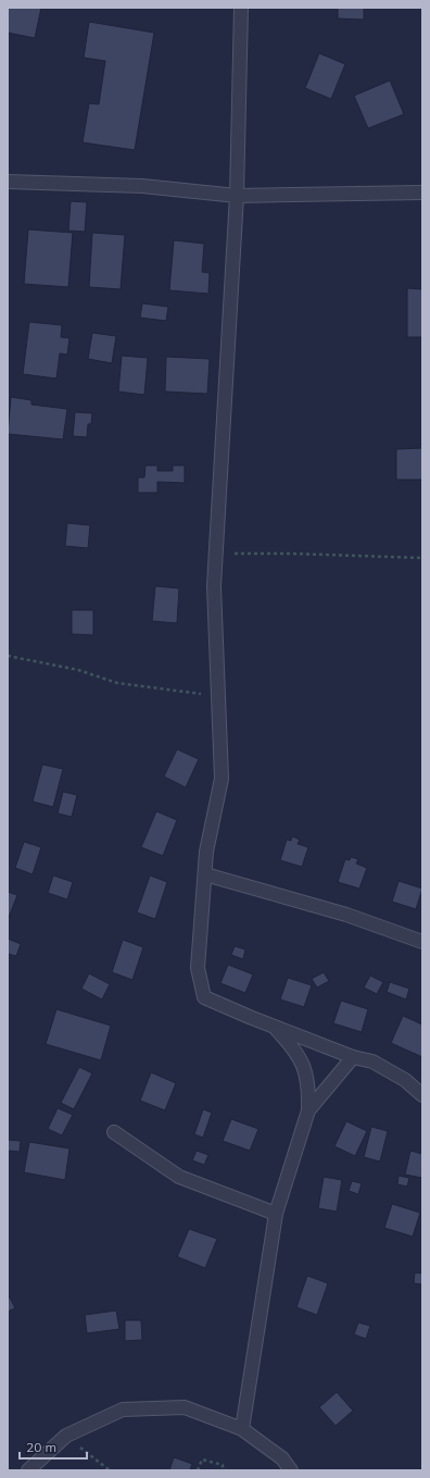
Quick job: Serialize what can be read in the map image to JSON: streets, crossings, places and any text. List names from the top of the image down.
{
  "scale_bar": "20 m"
}
